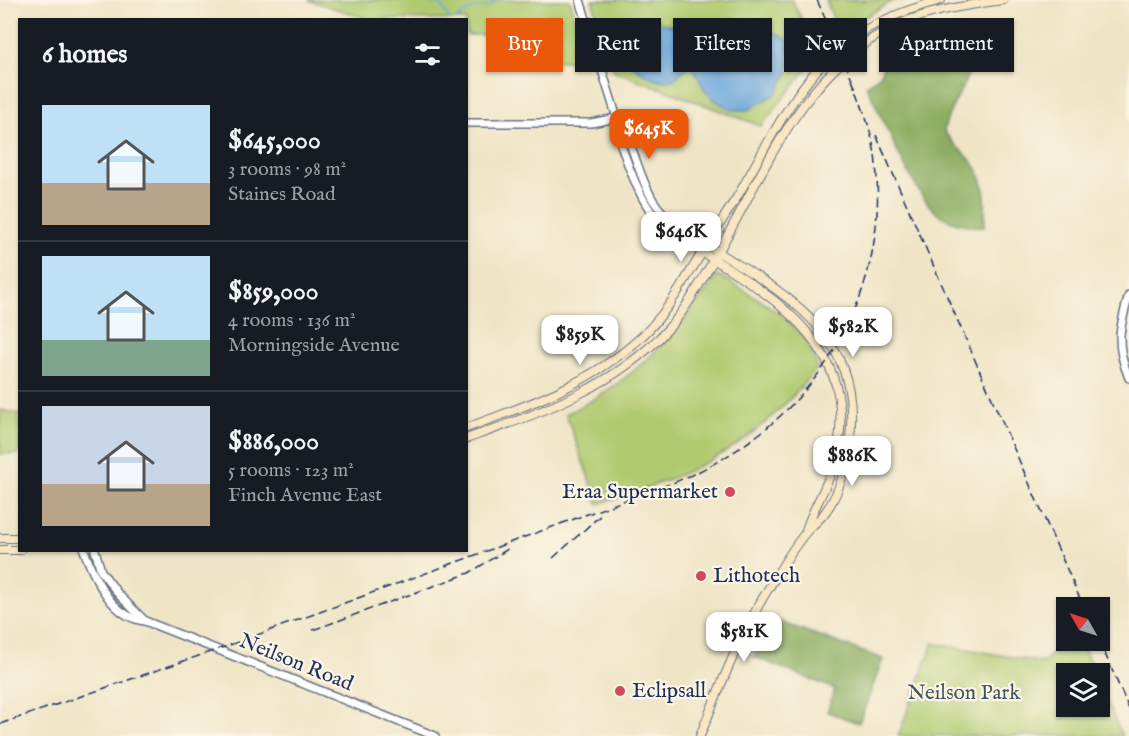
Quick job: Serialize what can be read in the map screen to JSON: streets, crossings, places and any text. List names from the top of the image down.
{
  "streets": {
    "street": ["Neilson Road"]
  },
  "parks": ["Neilson Park"],
  "places": ["Eraa Supermarket", "Lithotech", "Eclipsall"],
  "north": "top left",
  "page": {
    "chip": [
      "Buy",
      "Rent",
      "Filters",
      "New",
      "Apartment"
    ],
    "heading": "6 homes",
    "list": [
      {
        "name": "$645,000",
        "note": "3 rooms · 98 m² · Staines Road"
      },
      {
        "name": "$859,000",
        "note": "4 rooms · 136 m² · Morningside Avenue"
      },
      {
        "name": "$886,000",
        "note": "5 rooms · 123 m² · Finch Avenue East"
      }
    ],
    "price": [
      "$645K",
      "$646K",
      "$582K",
      "$859K",
      "$886K",
      "$581K"
    ]
  }
}
